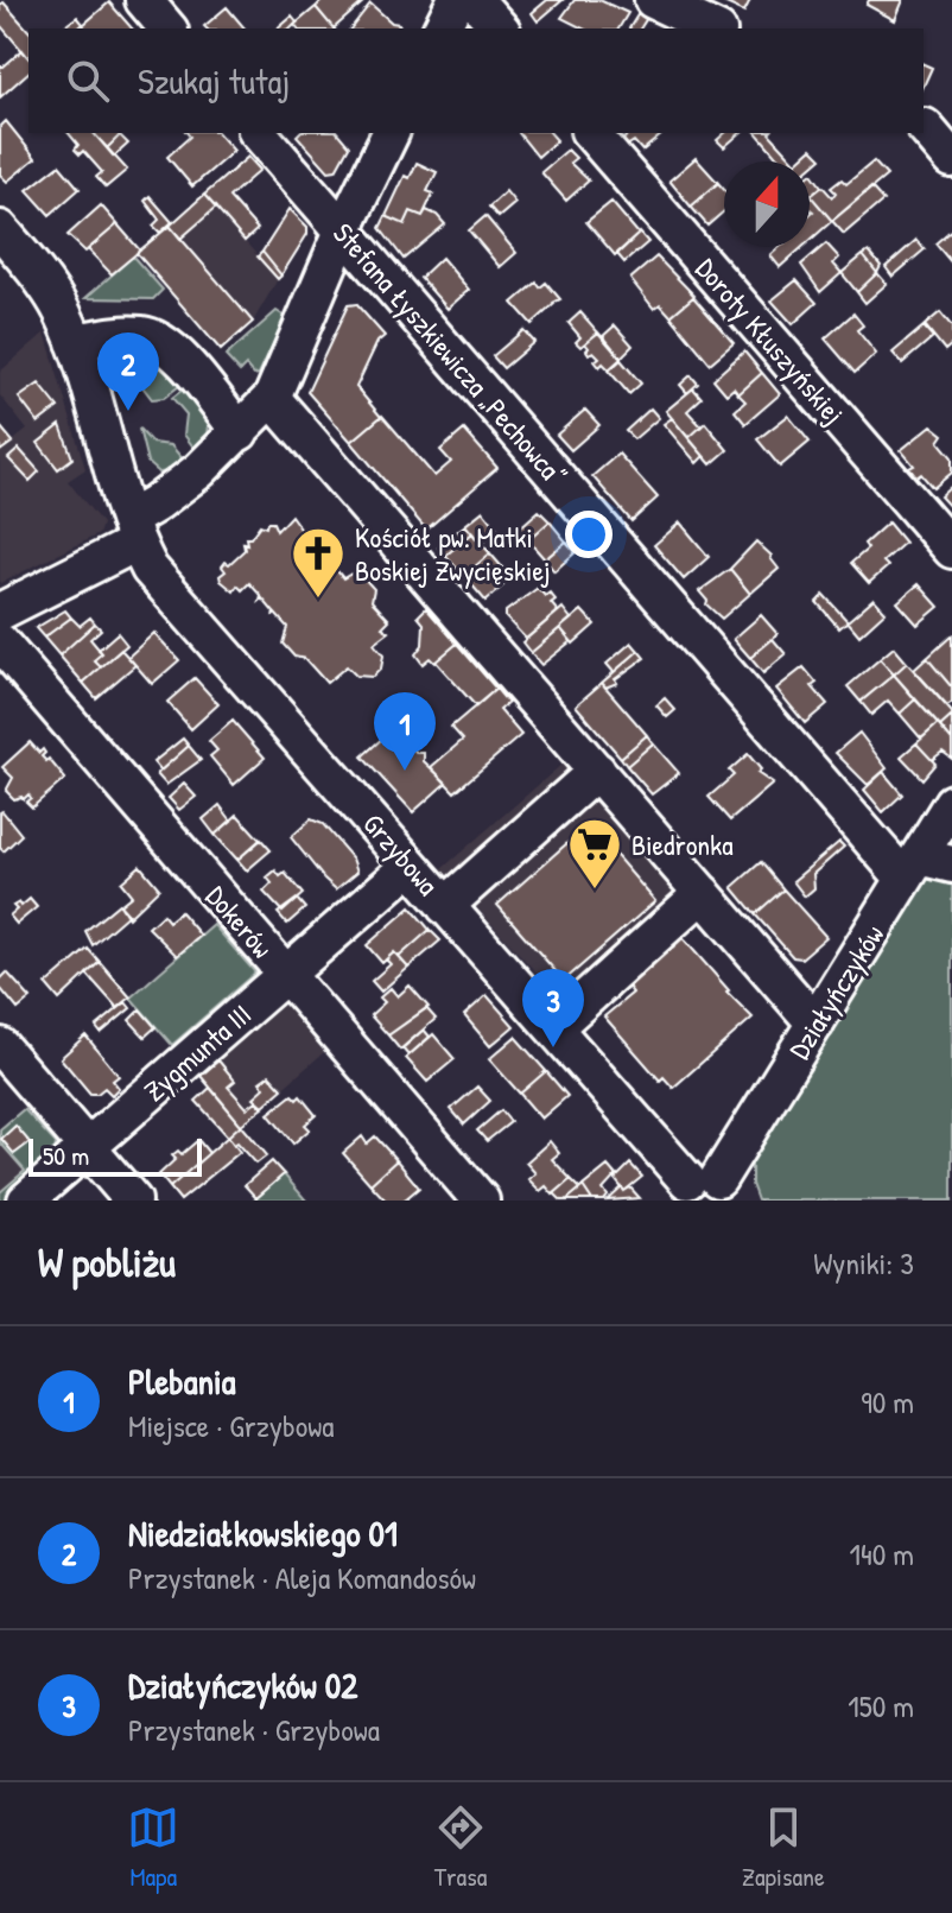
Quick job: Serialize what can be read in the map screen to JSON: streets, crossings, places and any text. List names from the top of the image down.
{
  "streets": {
    "street": [
      "Doroty Kłuszyńskiej",
      "Stefana Łyszkiewicza „Pechowca”",
      "Grzybowa",
      "Dokerów",
      "Działyńczyków",
      "Zygmunta III"
    ]
  },
  "crossings": [
    ["Stefana Łyszkiewicza „Pechowca”", "Działyńczyków"],
    ["Grzybowa", "Działyńczyków"],
    ["Grzybowa", "Zygmunta III"],
    ["Dokerów", "Zygmunta III"]
  ],
  "places": {
    "church": ["Kościół pw. Matki Boskiej Zwycięskiej"],
    "supermarket": ["Biedronka"]
  },
  "scale_bar": "50 m",
  "north": "top",
  "page": {
    "search": "Szukaj tutaj",
    "pins": ["2", "1", "3"],
    "scale": "50 m",
    "heading": ["W pobliżu", "Wyniki: 3"],
    "list": [
      {
        "mark": "1",
        "name": "Plebania",
        "note": "Miejsce · Grzybowa",
        "value": "90 m"
      },
      {
        "mark": "2",
        "name": "Niedziałkowskiego 01",
        "note": "Przystanek · Aleja Komandosów",
        "value": "140 m"
      },
      {
        "mark": "3",
        "name": "Działyńczyków 02",
        "note": "Przystanek · Grzybowa",
        "value": "150 m"
      }
    ],
    "nav": ["Mapa", "Trasa", "Zapisane"]
  }
}
